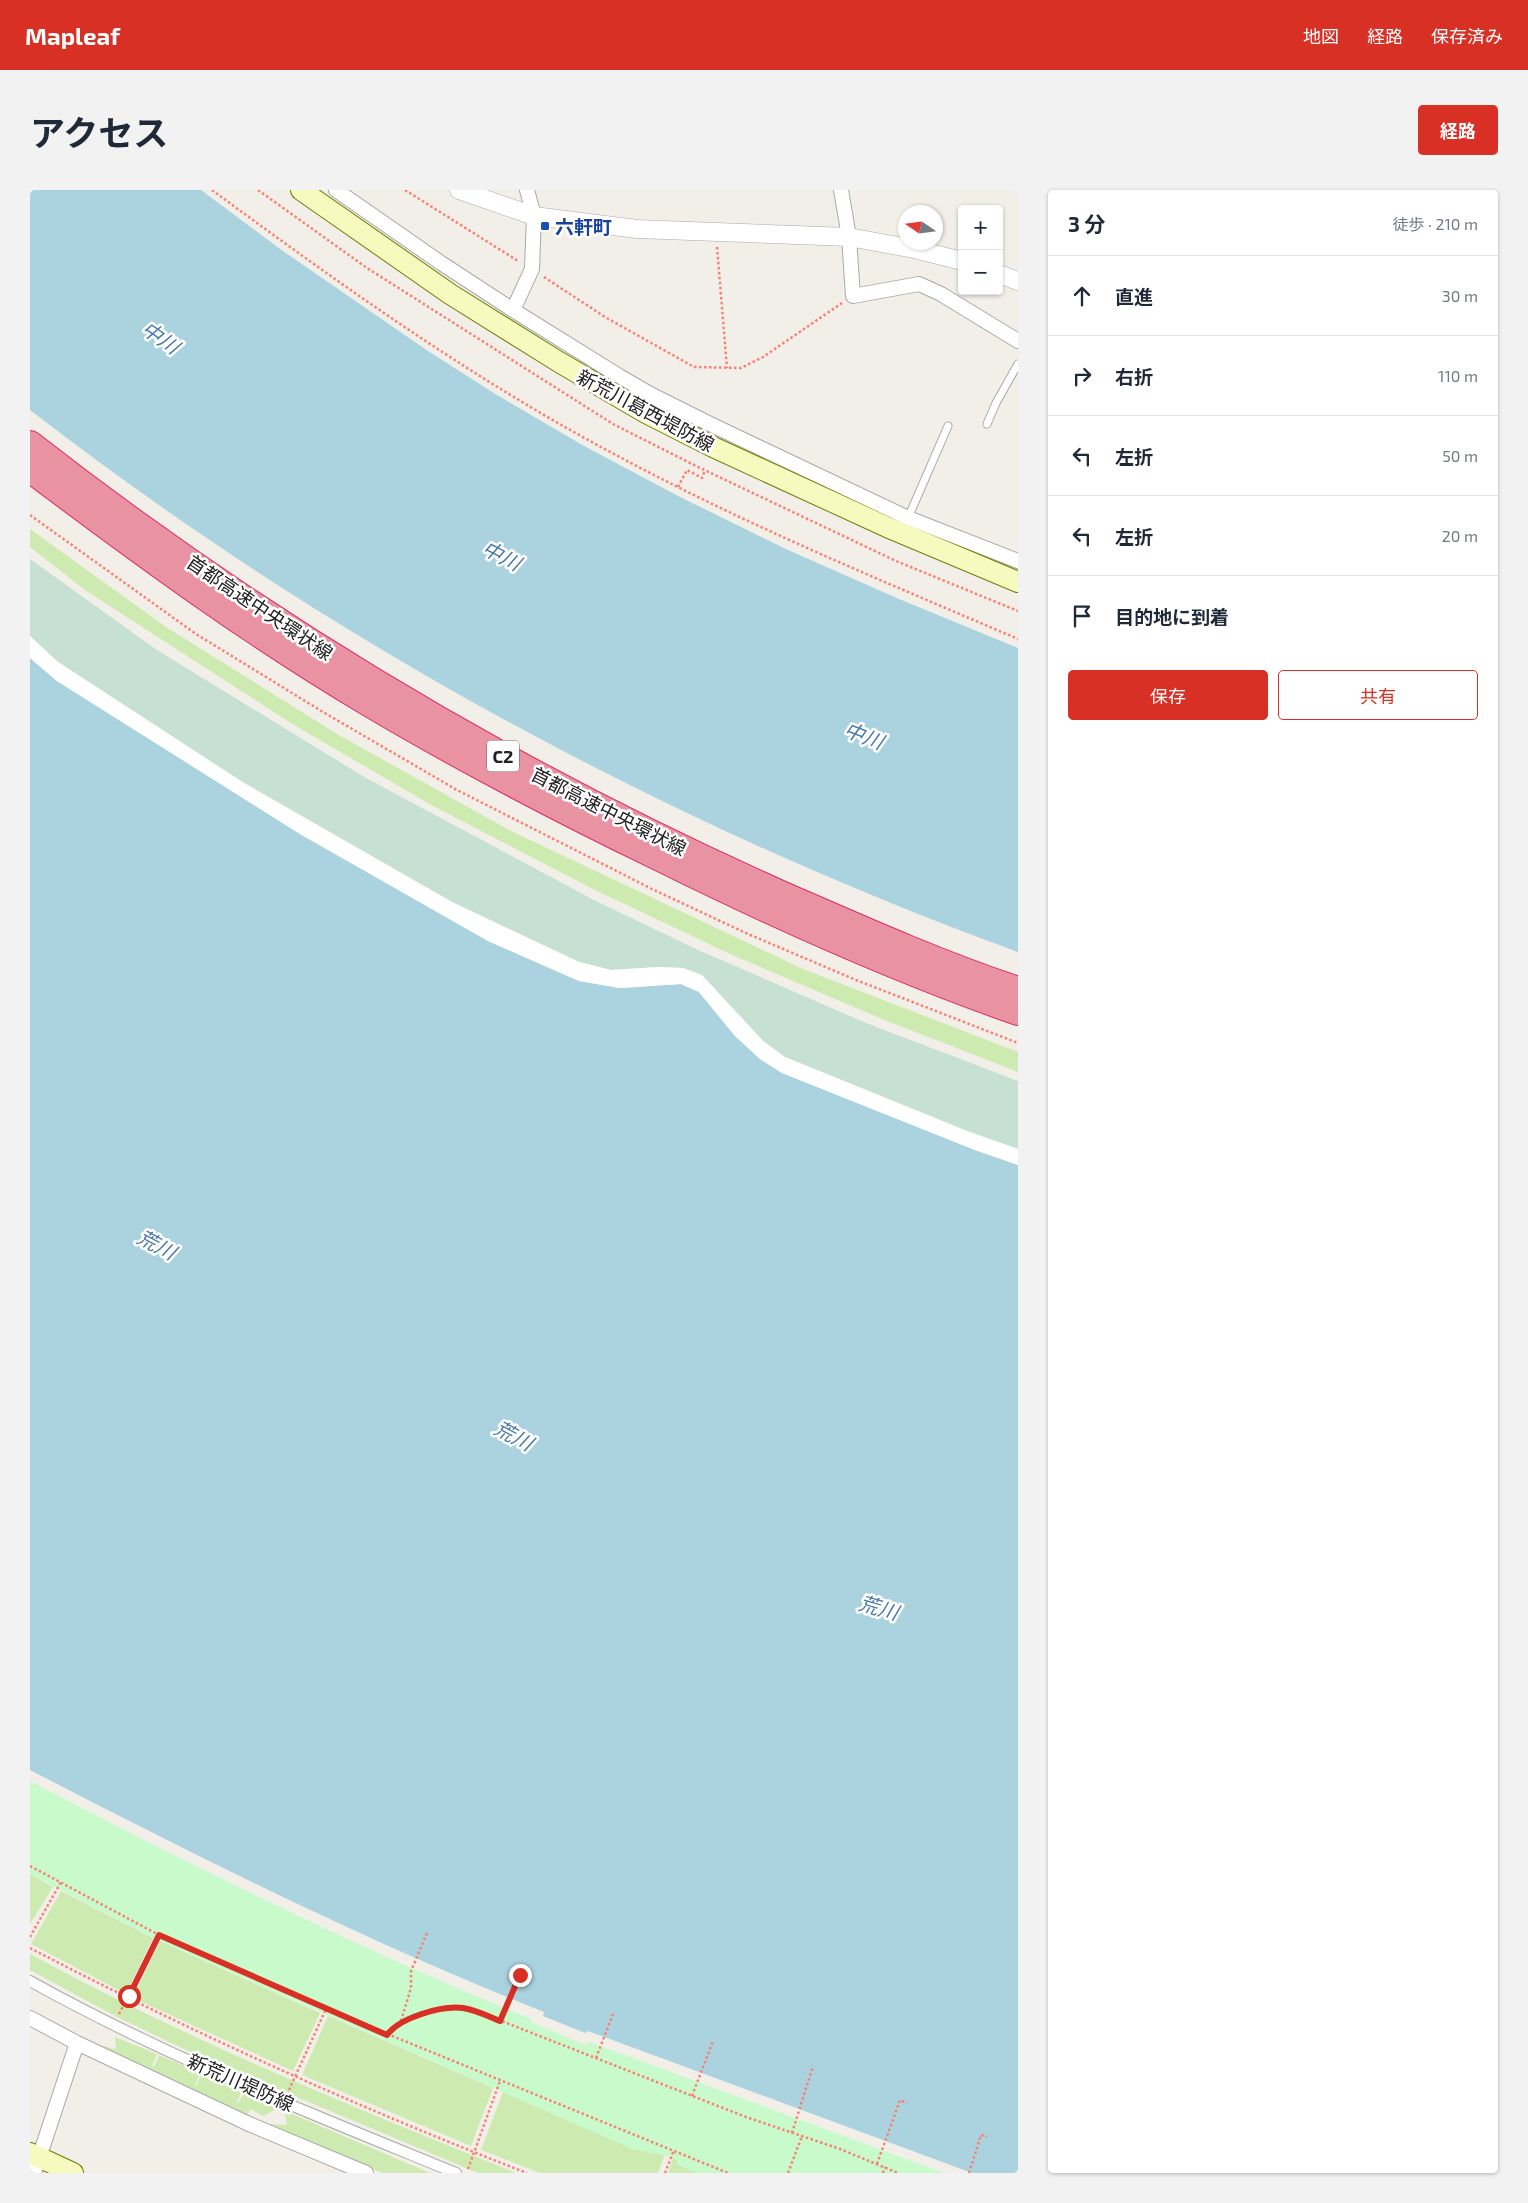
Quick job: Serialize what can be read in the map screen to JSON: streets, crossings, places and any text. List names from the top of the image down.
{
  "streets": {
    "highway": ["首都高速中央環状線", "C2"],
    "main road": ["新荒川葛西堤防線"],
    "street": ["新荒川堤防線"]
  },
  "water": ["中川", "荒川"],
  "places": {
    "transit": ["六軒町"]
  },
  "north": "left",
  "page": {
    "header": "Mapleaf",
    "nav": ["地図", "経路", "保存済み"],
    "title": "アクセス",
    "buttons": [
      "経路",
      ["保存", "共有"]
    ],
    "heading": ["3 分", "徒歩 · 210 m"],
    "map_buttons": ["+", "−"],
    "list": [
      ["直進", "30 m"],
      ["右折", "110 m"],
      ["左折", "50 m"],
      ["左折", "20 m"],
      "目的地に到着"
    ]
  }
}
